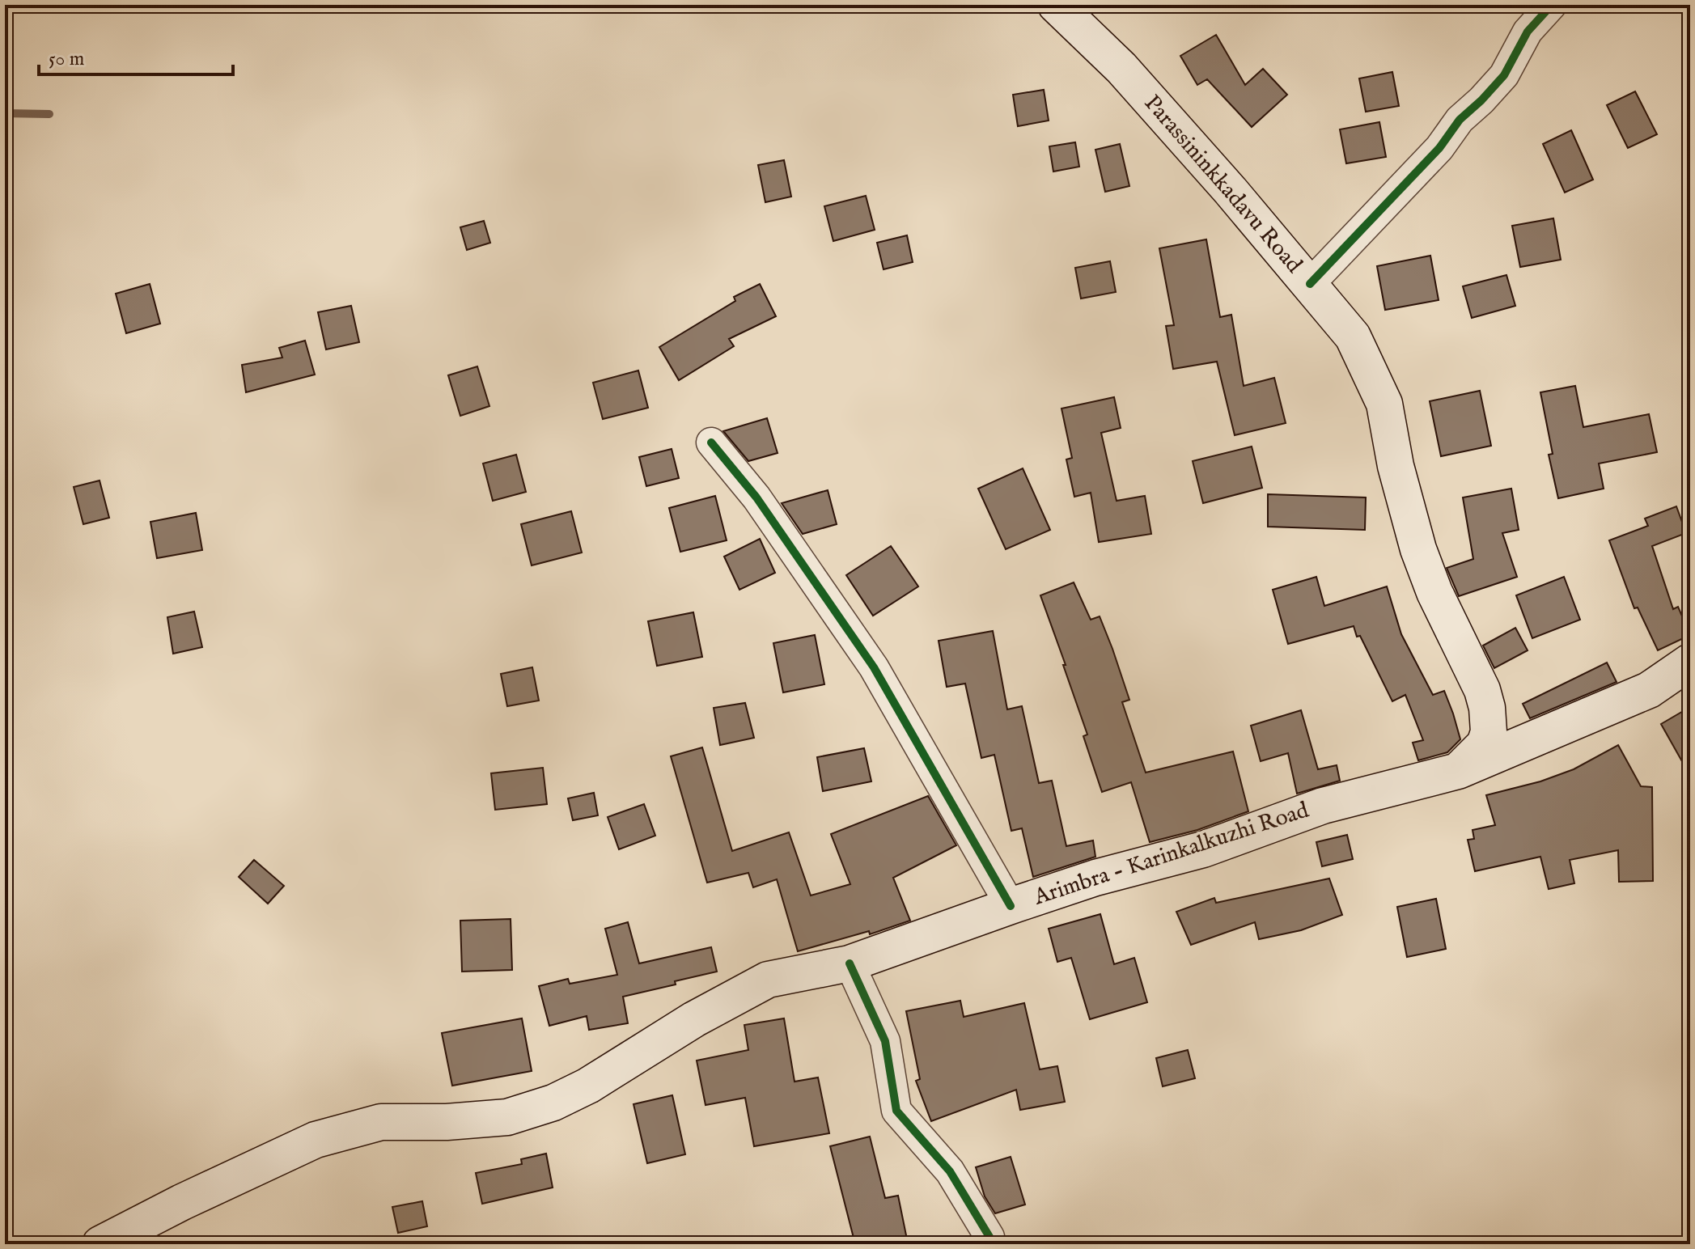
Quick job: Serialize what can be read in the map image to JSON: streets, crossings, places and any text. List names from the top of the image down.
{
  "streets": {
    "main road": ["Parassininkkadavu Road", "Arimbra - Karinkalkuzhi Road"]
  },
  "crossings": [
    ["Parassininkkadavu Road", "Arimbra - Karinkalkuzhi Road"]
  ],
  "scale_bar": "50 m"
}
